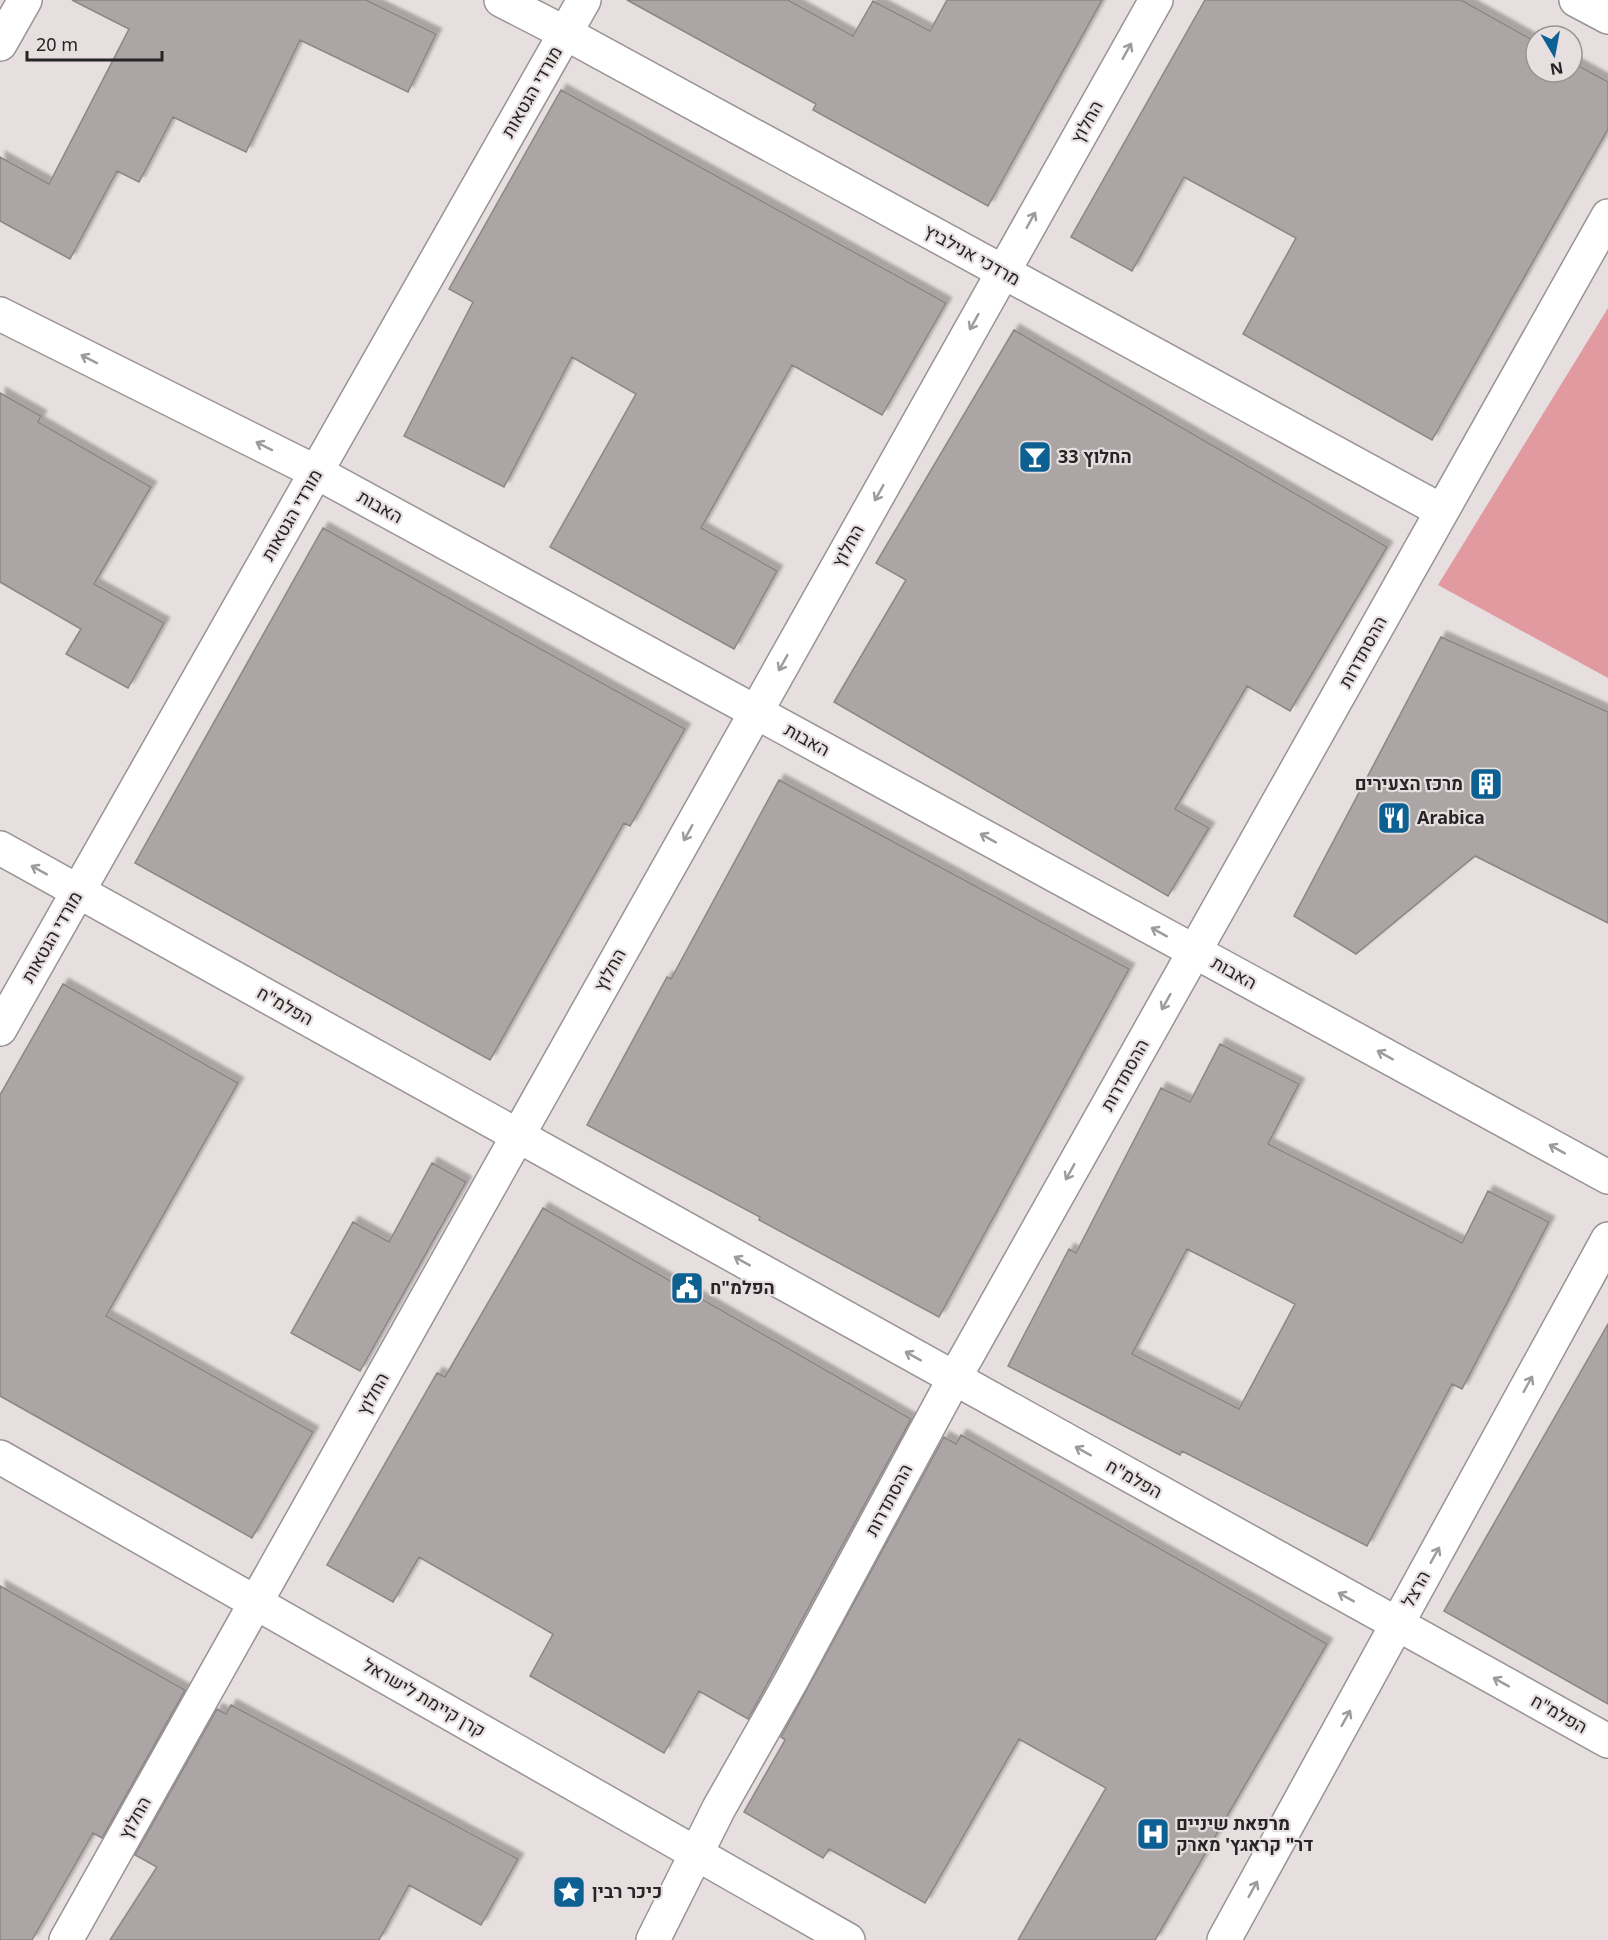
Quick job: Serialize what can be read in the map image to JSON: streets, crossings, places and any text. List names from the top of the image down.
{
  "streets": {
    "street": [
      "מורדי הגטאות",
      "החלוץ",
      "מרדכי אנילביץ",
      "האבות",
      "ההסתדרות",
      "הפלמ\"ח",
      "הרצל",
      "קרן קיימת לישראל"
    ]
  },
  "crossings": [
    ["מורדי הגטאות", "מרדכי אנילביץ"],
    ["מורדי הגטאות", "האבות"],
    ["מורדי הגטאות", "הפלמ\"ח"],
    ["החלוץ", "מרדכי אנילביץ"],
    ["החלוץ", "האבות"],
    ["החלוץ", "הפלמ\"ח"],
    ["החלוץ", "קרן קיימת לישראל"],
    ["מרדכי אנילביץ", "ההסתדרות"],
    ["האבות", "ההסתדרות"],
    ["ההסתדרות", "הפלמ\"ח"],
    ["ההסתדרות", "קרן קיימת לישראל"],
    ["הפלמ\"ח", "הרצל"]
  ],
  "one_way": ["האבות", "הפלמ\"ח", "הרצל"],
  "places": {
    "bar": ["החלוץ 33"],
    "building": ["מרכז הצעירים"],
    "restaurant": ["Arabica"],
    "public building": ["הפלמ\"ח"],
    "hospital": ["מרפאת שיניים דר\" קראגץ' מארק"],
    "place": ["כיכר רבין"]
  },
  "scale_bar": "20 m",
  "north": "bottom"
}
